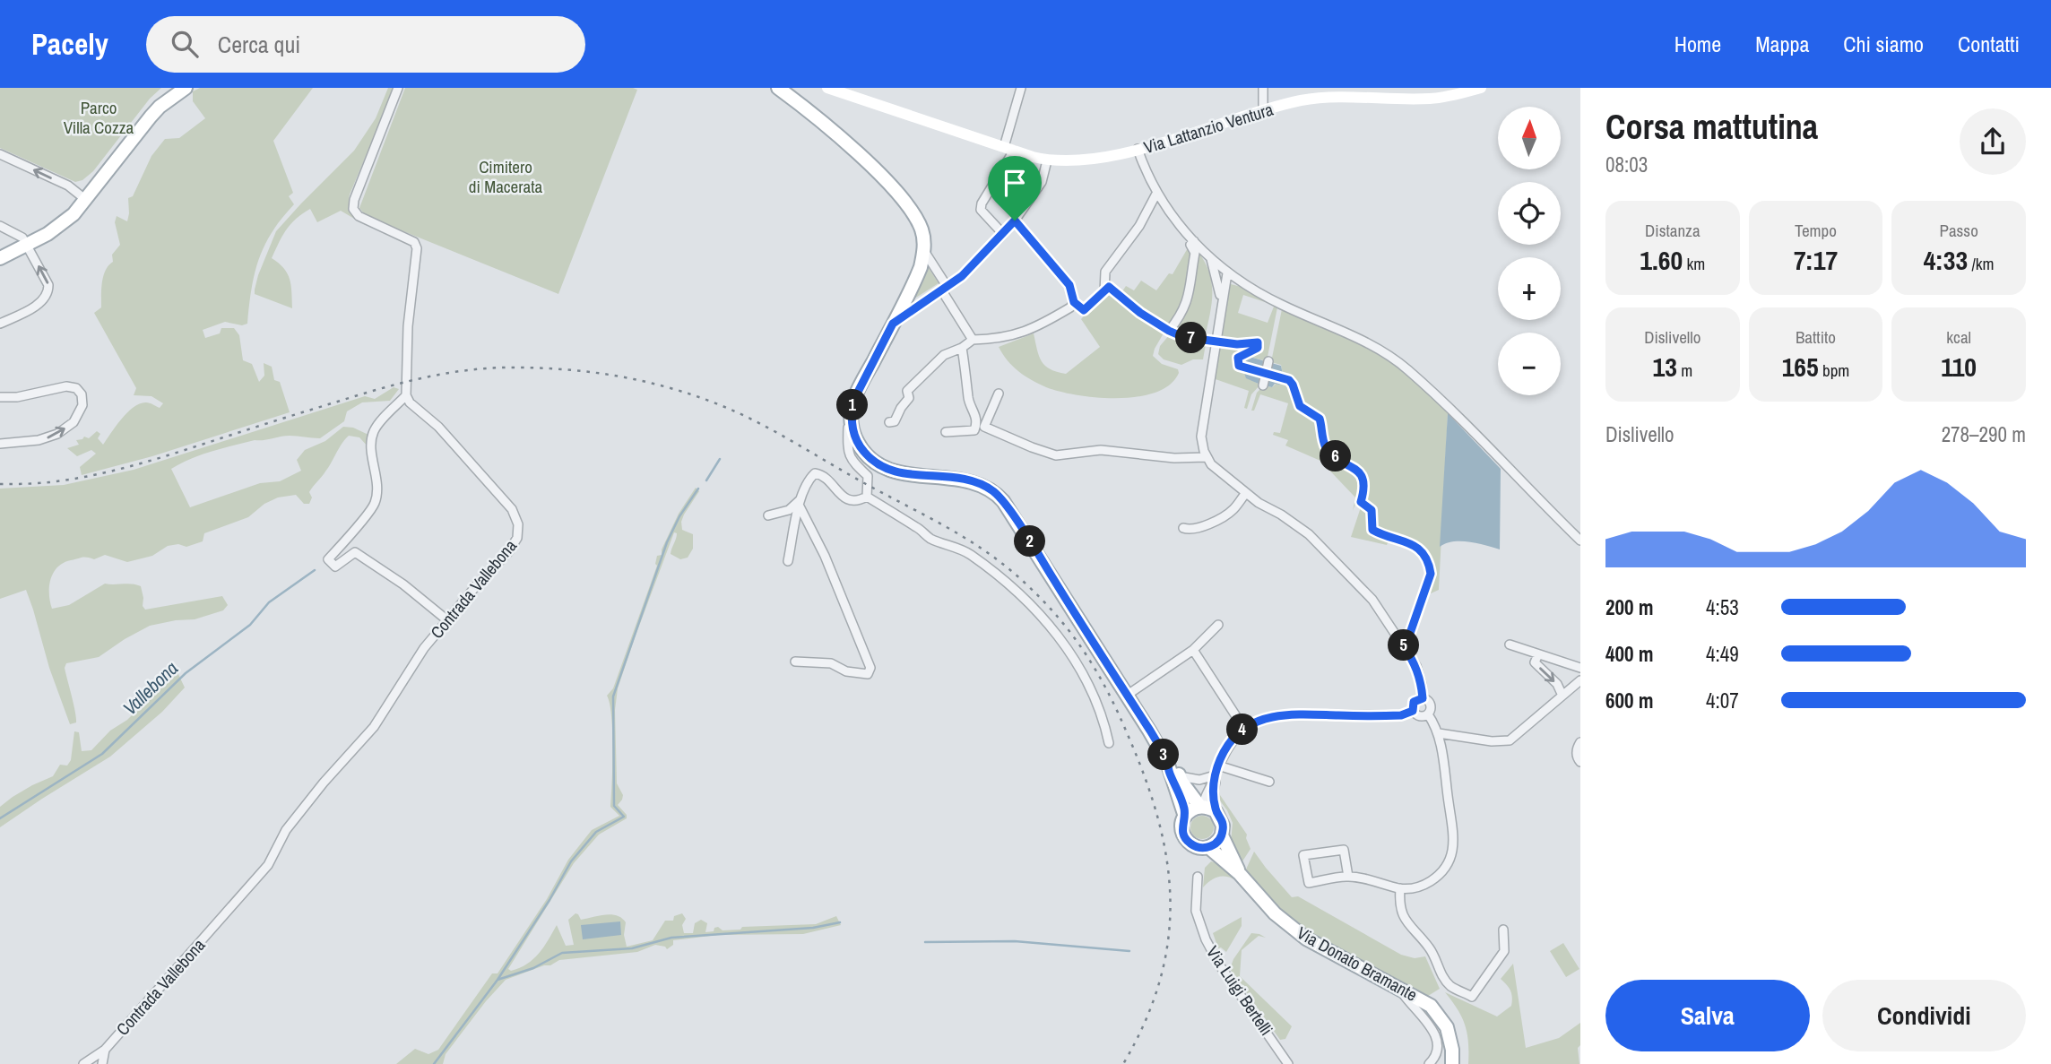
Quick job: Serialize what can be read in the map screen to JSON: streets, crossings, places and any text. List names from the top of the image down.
{
  "streets": {
    "main road": ["Via Lattanzio Ventura", "Via Donato Bramante"],
    "street": ["Contrada Vallebona", "Via Luigi Bertelli"]
  },
  "water": ["Vallebona"],
  "parks": ["Parco Villa Cozza", "Cimitero di Macerata"],
  "north": "top",
  "page": {
    "header": "Pacely",
    "search": "Cerca qui",
    "nav": [
      "Home",
      "Mappa",
      "Chi siamo",
      "Contatti"
    ],
    "heading": ["Corsa mattutina", "08:03"],
    "map_buttons": ["+", "−"],
    "stats": [
      ["Distanza", "1.60 km"],
      ["Tempo", "7:17"],
      ["Passo", "4:33 /km"],
      ["Dislivello", "13 m"],
      ["Battito", "165 bpm"],
      ["kcal", "110"]
    ],
    "pins": [
      "7",
      "1",
      "6",
      "2",
      "5",
      "4",
      "3"
    ],
    "chart": ["Dislivello", "278–290 m"],
    "list": [
      {
        "name": "200 m",
        "note": "4:53"
      },
      {
        "name": "400 m",
        "note": "4:49"
      },
      {
        "name": "600 m",
        "note": "4:07"
      }
    ],
    "buttons": ["Salva", "Condividi"]
  }
}
